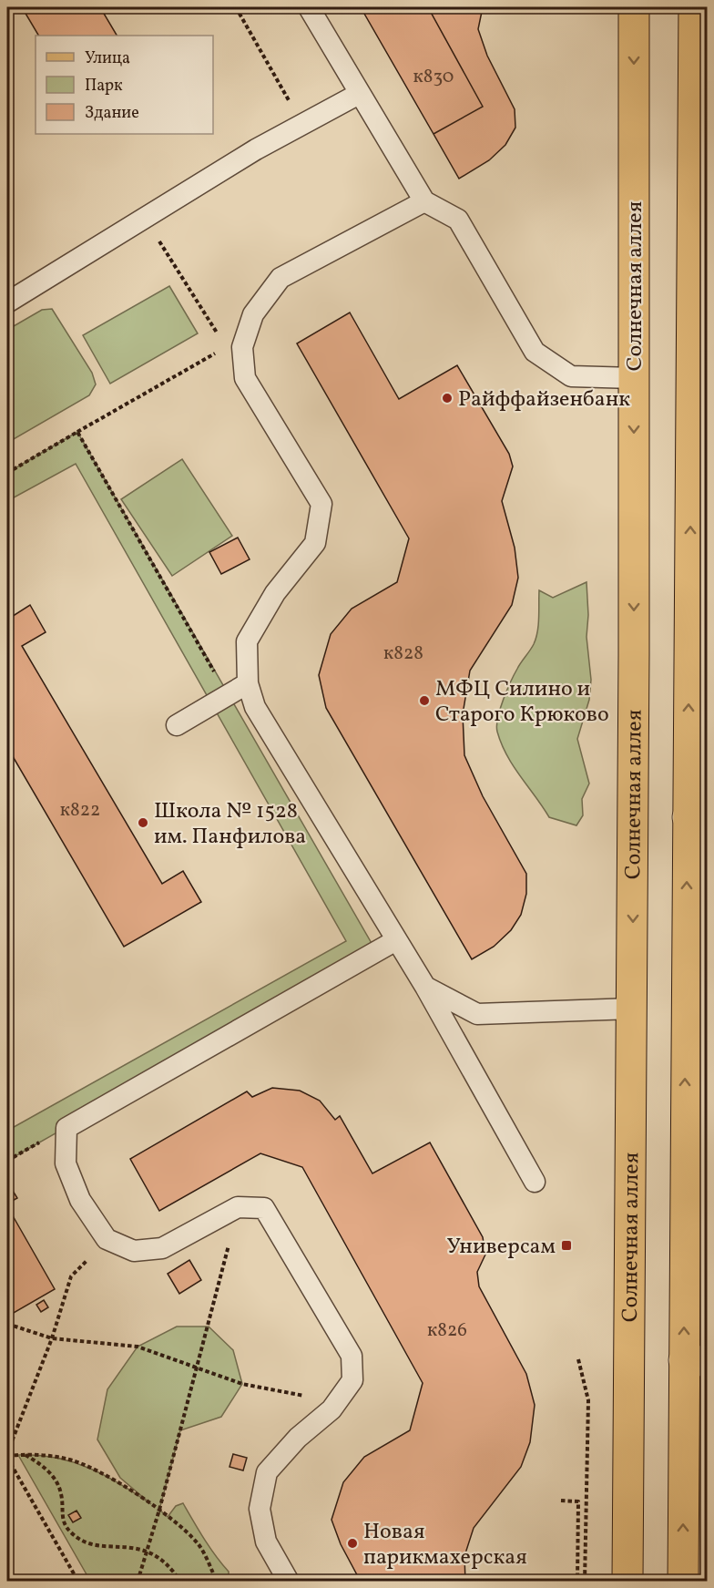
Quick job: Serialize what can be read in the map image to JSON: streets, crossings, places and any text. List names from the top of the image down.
{
  "streets": {
    "main road": ["Солнечная аллея"]
  },
  "places": {
    "other": [
      "Райффайзенбанк",
      "МФЦ Силино и Старого Крюково",
      "Школа № 1528 им. Панфилова",
      "Новая парикмахерская"
    ],
    "transit": ["Универсам"]
  },
  "house_numbers": [
    "к830",
    "к828",
    "к822",
    "к826"
  ],
  "legend": ["Улица", "Парк", "Здание"]
}
